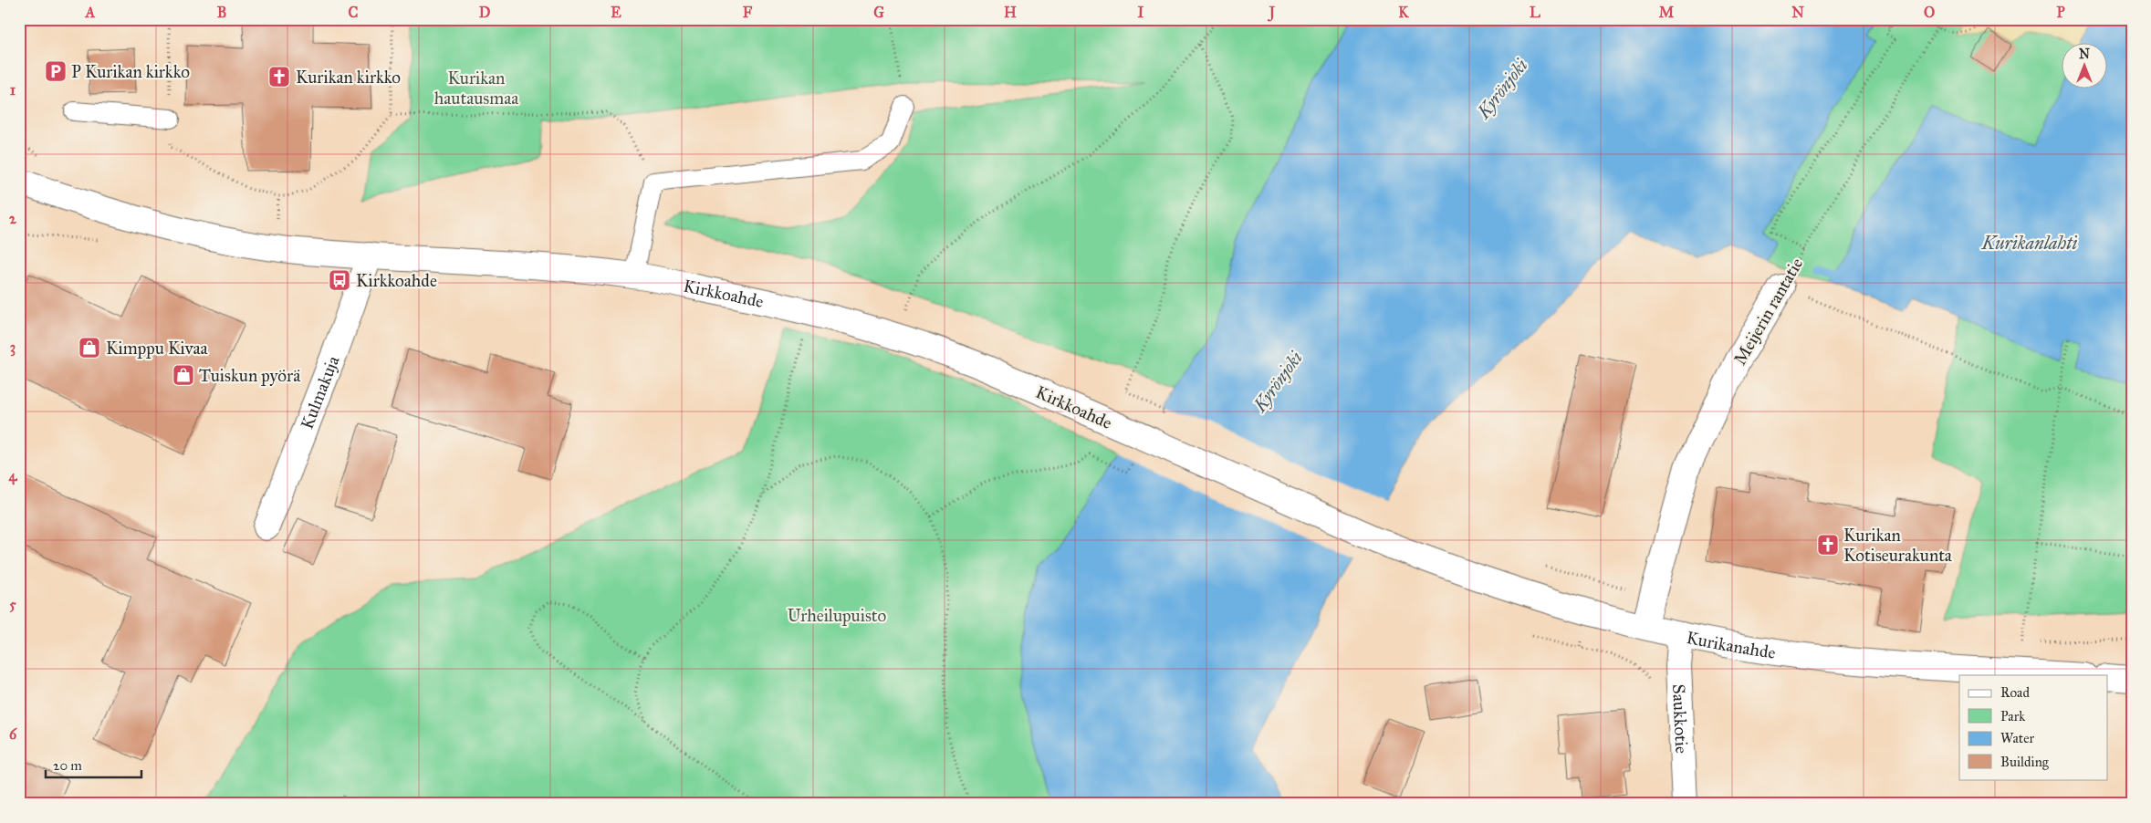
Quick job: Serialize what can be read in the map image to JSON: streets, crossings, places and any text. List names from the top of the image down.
{
  "streets": {
    "main road": [
      "Kirkkoahde",
      "Meijerin rantatie",
      "Kulmakuja",
      "Kurikanahde",
      "Saukkotie"
    ]
  },
  "crossings": [
    ["Kirkkoahde", "Kulmakuja"],
    ["Kirkkoahde", "Kurikanahde"],
    ["Meijerin rantatie", "Kurikanahde"],
    ["Kurikanahde", "Saukkotie"]
  ],
  "water": ["Kyrönjoki", "Kurikanlahti"],
  "parks": ["Kurikan hautausmaa", "Urheilupuisto"],
  "places": {
    "parking": ["P Kurikan kirkko"],
    "church": ["Kurikan kirkko", "Kurikan Kotiseurakunta"],
    "bus stop": ["Kirkkoahde"],
    "shop": ["Kimppu Kivaa", "Tuiskun pyörä"]
  },
  "legend": [
    "Road",
    "Park",
    "Water",
    "Building"
  ],
  "scale_bar": "20 m",
  "north": "top",
  "grid": {
    "columns": [
      "A",
      "B",
      "C",
      "D",
      "E",
      "F",
      "G",
      "H",
      "I",
      "J",
      "K",
      "L",
      "M",
      "N",
      "O",
      "P"
    ],
    "rows": [
      "1",
      "2",
      "3",
      "4",
      "5",
      "6"
    ]
  }
}
